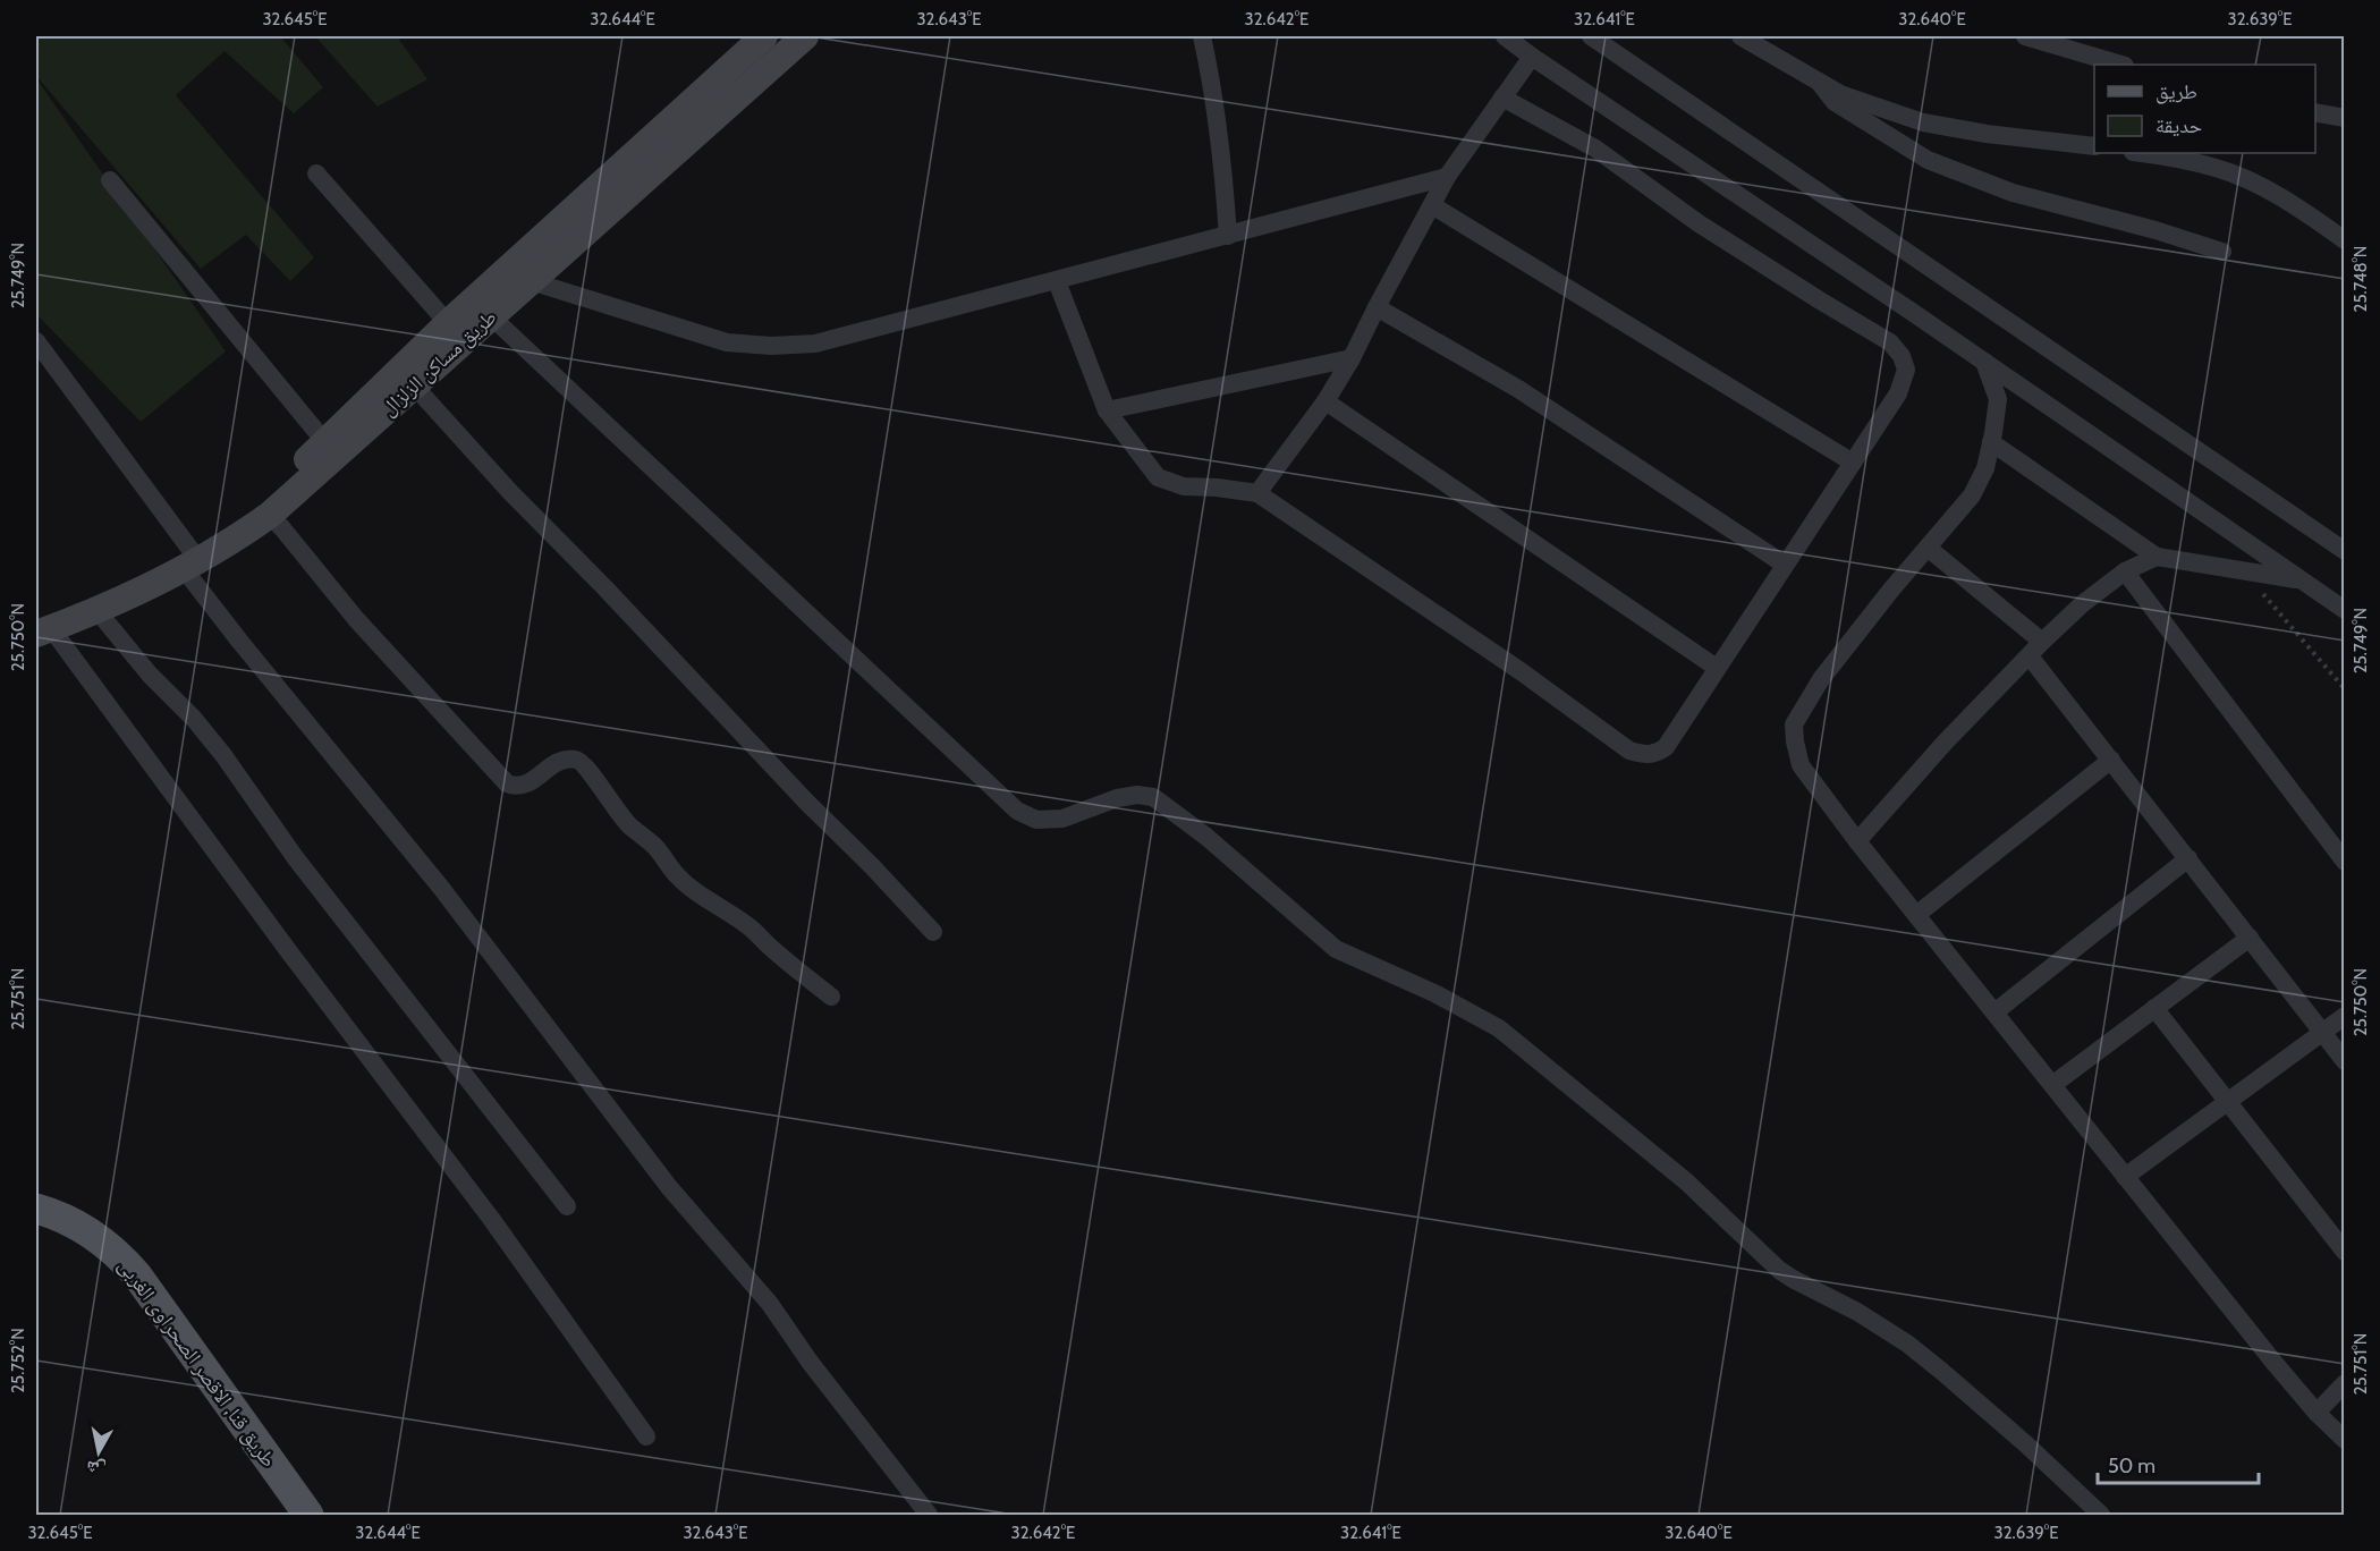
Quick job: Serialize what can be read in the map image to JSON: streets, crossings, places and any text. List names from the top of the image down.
{
  "streets": {
    "main road": ["طريق قنا, الاقصر الصحراوى الغربى"],
    "street": ["طريق مساكن الزلزال"]
  },
  "legend": ["طريق", "حديقة"],
  "scale_bar": "50 m",
  "north": "bottom",
  "coordinates": [
    "32.645°E",
    "32.644°E",
    "32.643°E",
    "32.642°E",
    "32.641°E",
    "32.640°E",
    "32.639°E",
    "25.749°N",
    "25.748°N",
    "25.750°N",
    "25.751°N",
    "25.752°N"
  ]
}
